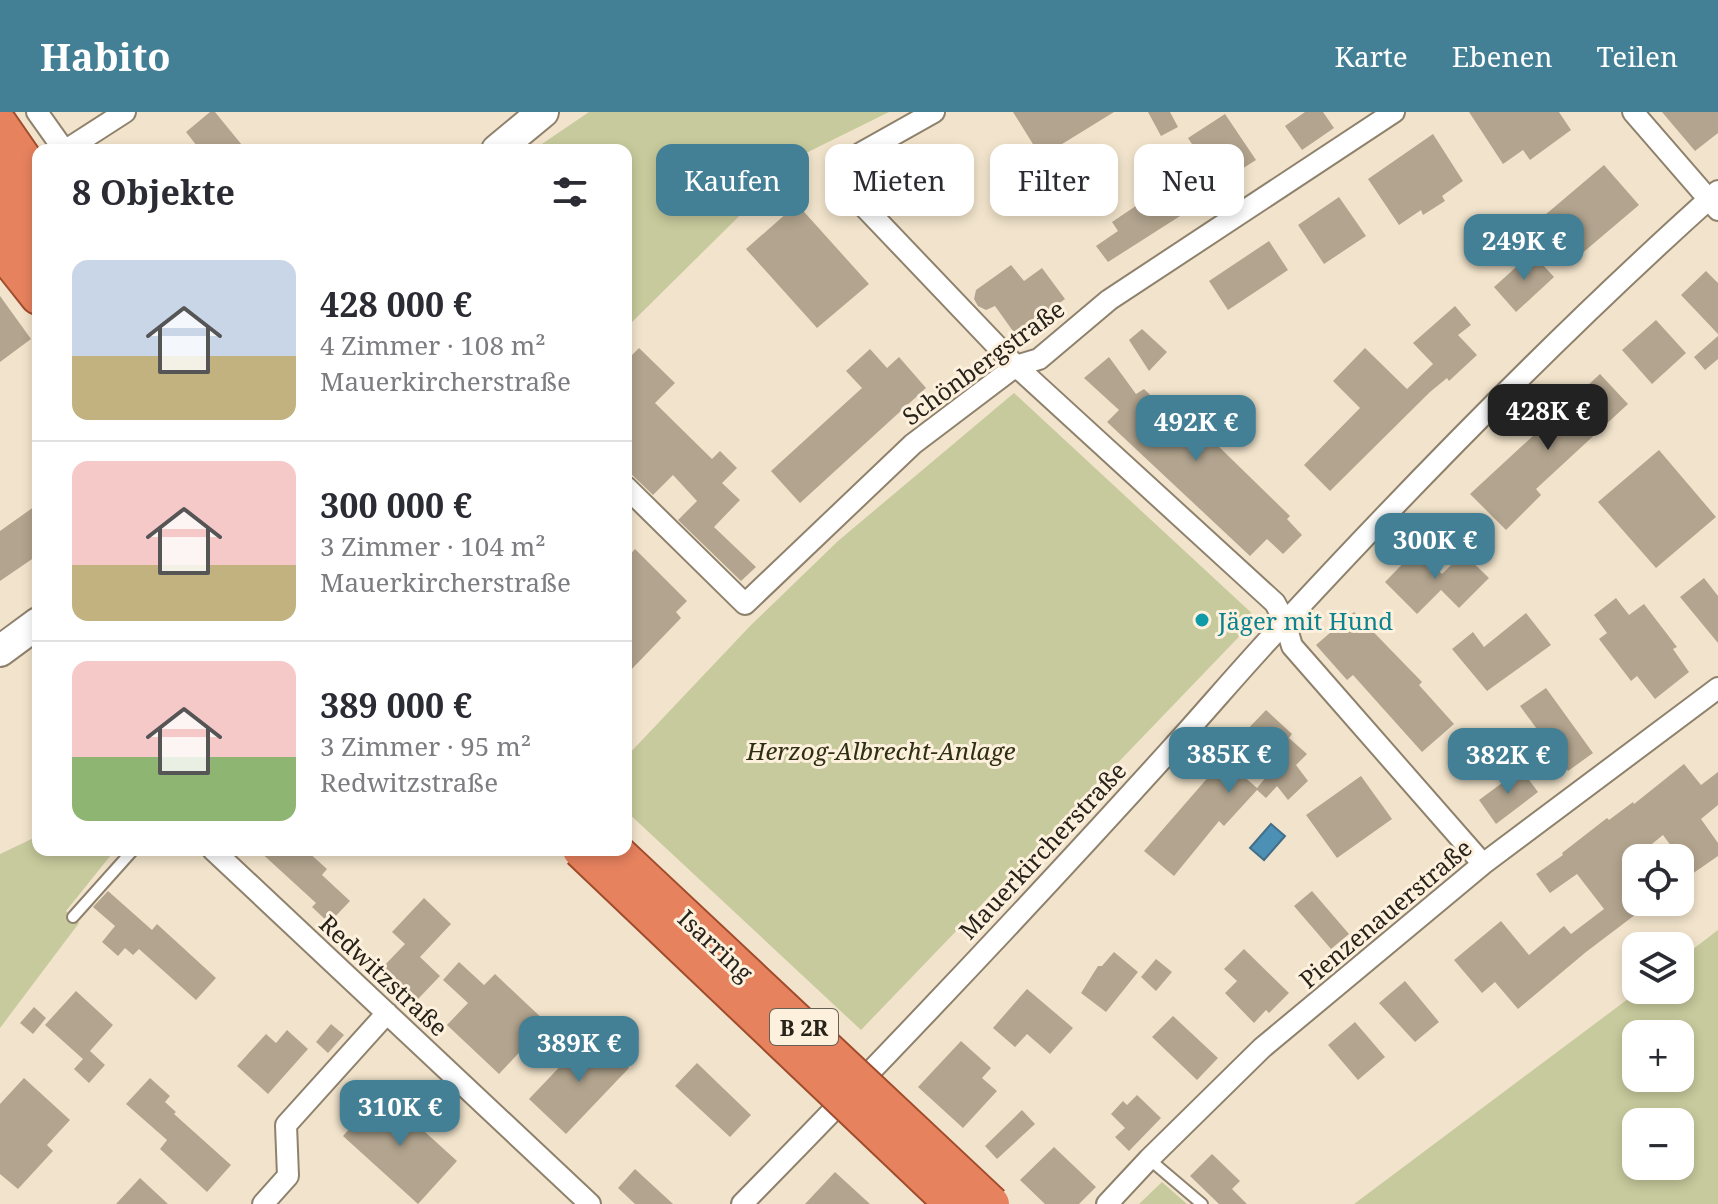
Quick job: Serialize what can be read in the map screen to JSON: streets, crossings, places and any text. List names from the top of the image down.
{
  "streets": {
    "highway": ["Isarring", "B 2R"],
    "street": [
      "Schönbergstraße",
      "Mauerkircherstraße",
      "Pienzenauerstraße",
      "Redwitzstraße"
    ]
  },
  "parks": ["Herzog-Albrecht-Anlage"],
  "places": ["Jäger mit Hund"],
  "page": {
    "header": "Habito",
    "nav": ["Karte", "Ebenen", "Teilen"],
    "chip": [
      "Kaufen",
      "Mieten",
      "Filter",
      "Neu"
    ],
    "heading": "8 Objekte",
    "price": [
      "249K €",
      "428K €",
      "492K €",
      "300K €",
      "385K €",
      "382K €",
      "389K €",
      "310K €"
    ],
    "list": [
      {
        "name": "428 000 €",
        "note": "4 Zimmer · 108 m² · Mauerkircherstraße"
      },
      {
        "name": "300 000 €",
        "note": "3 Zimmer · 104 m² · Mauerkircherstraße"
      },
      {
        "name": "389 000 €",
        "note": "3 Zimmer · 95 m² · Redwitzstraße"
      }
    ],
    "map_buttons": ["+", "−"]
  }
}
